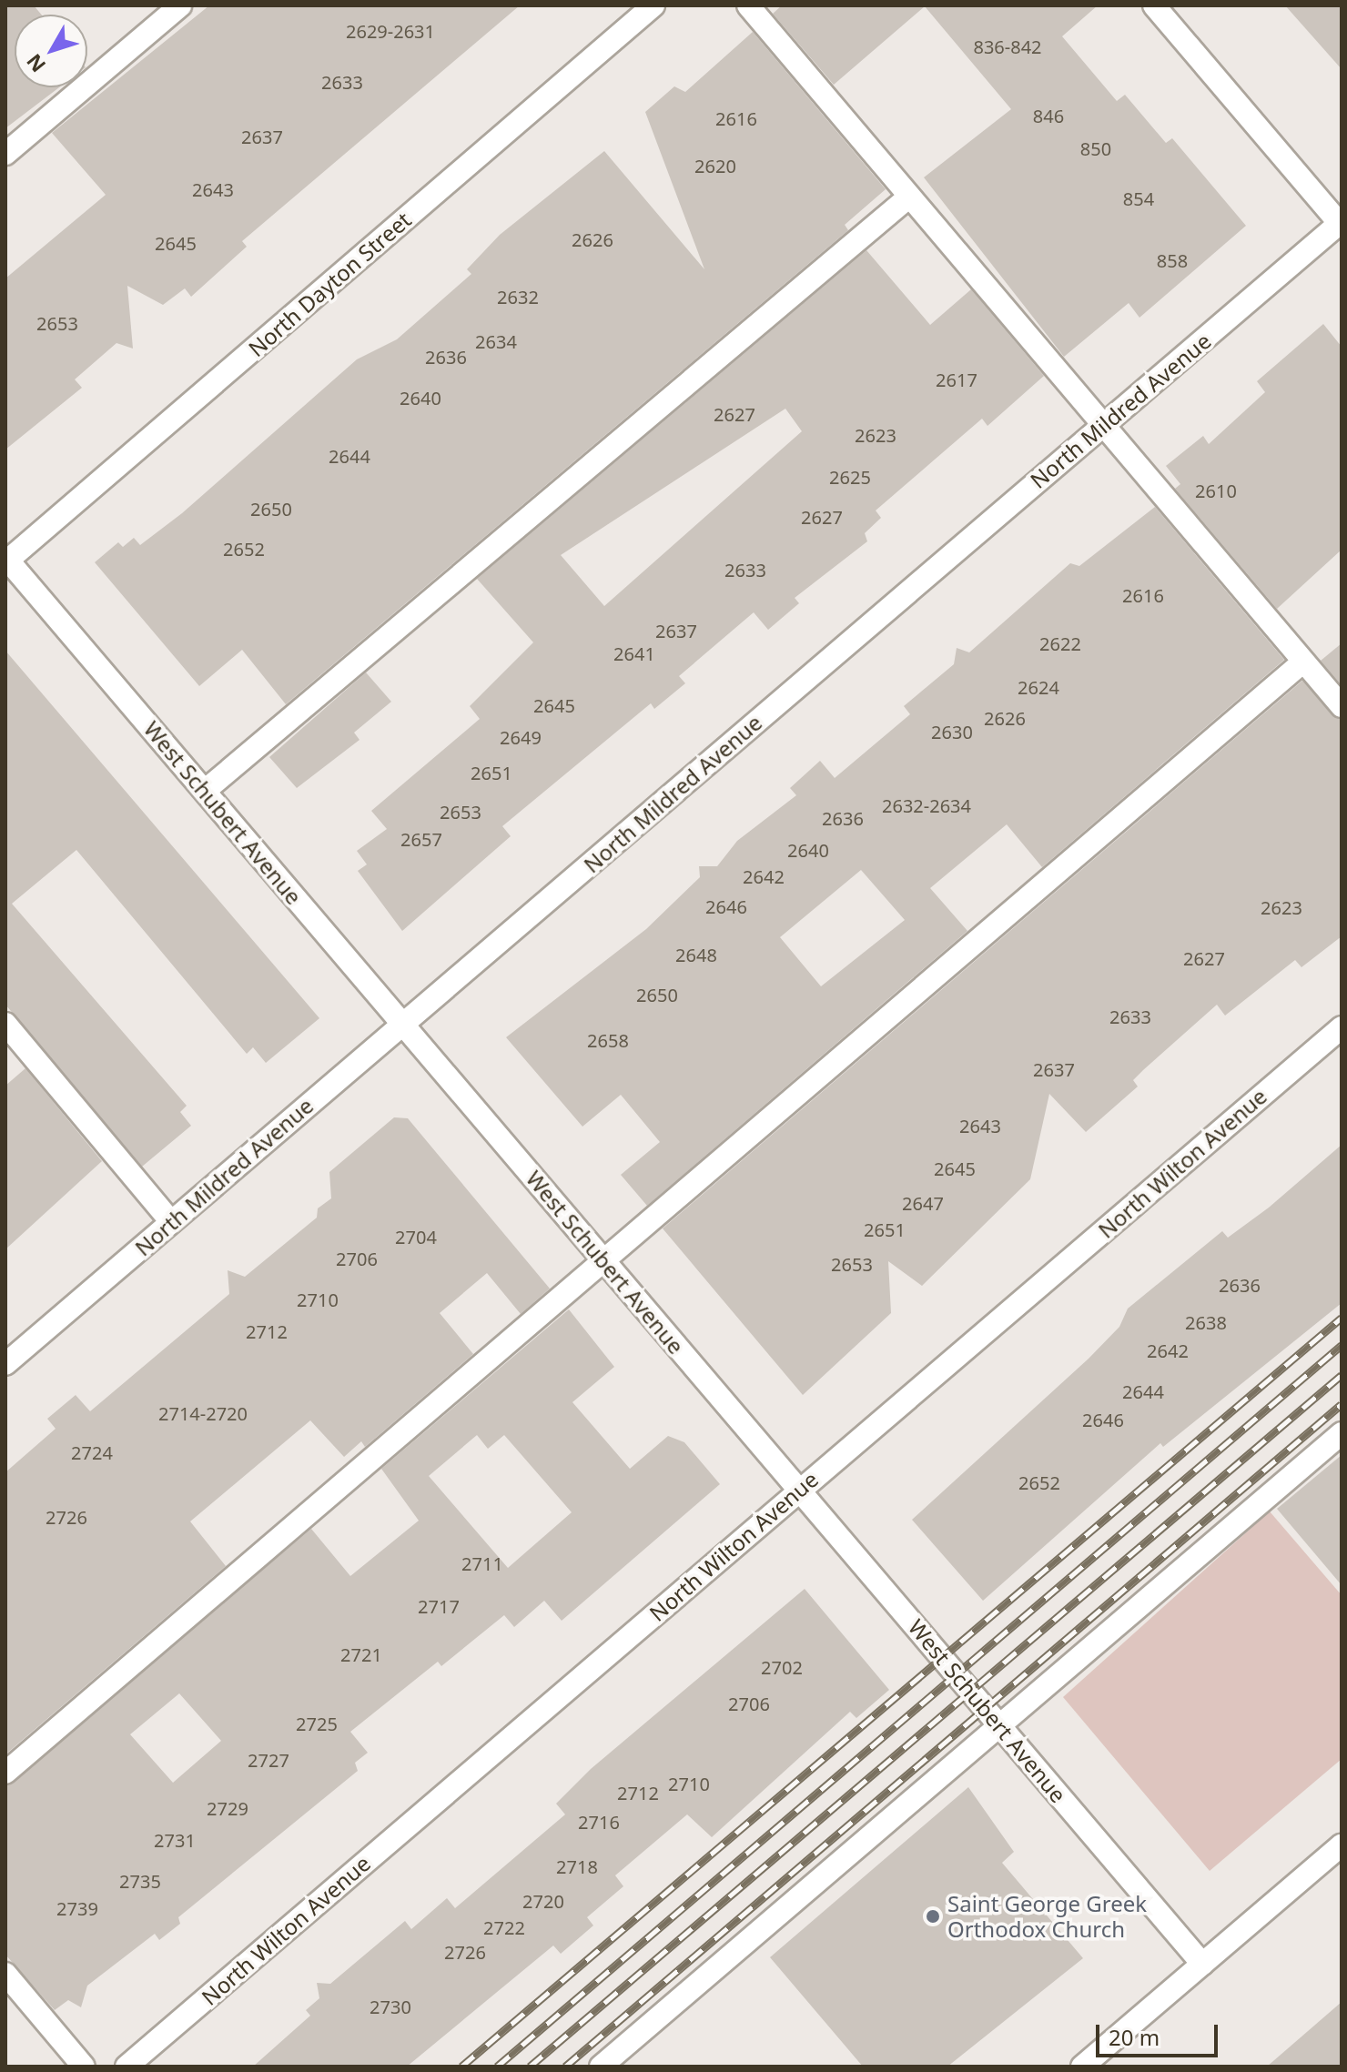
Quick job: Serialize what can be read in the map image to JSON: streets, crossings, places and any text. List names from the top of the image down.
{
  "streets": {
    "street": [
      "North Dayton Street",
      "North Mildred Avenue",
      "West Schubert Avenue",
      "North Wilton Avenue"
    ]
  },
  "crossings": [
    ["North Dayton Street", "West Schubert Avenue"],
    ["North Mildred Avenue", "West Schubert Avenue"],
    ["West Schubert Avenue", "North Wilton Avenue"]
  ],
  "places": ["Saint George Greek Orthodox Church"],
  "house_numbers": [
    "2629-2631",
    "836-842",
    "2633",
    "846",
    "2616",
    "2637",
    "850",
    "2620",
    "2643",
    "854",
    "2626",
    "2645",
    "858",
    "2632",
    "2653",
    "2634",
    "2636",
    "2617",
    "2640",
    "2627",
    "2623",
    "2644",
    "2625",
    "2610",
    "2650",
    "2627",
    "2652",
    "2633",
    "2616",
    "2637",
    "2622",
    "2641",
    "2624",
    "2645",
    "2626",
    "2630",
    "2649",
    "2651",
    "2632-2634",
    "2653",
    "2636",
    "2657",
    "2640",
    "2642",
    "2646",
    "2623",
    "2648",
    "2627",
    "2650",
    "2633",
    "2658",
    "2637",
    "2643",
    "2645",
    "2647",
    "2651",
    "2704",
    "2706",
    "2653",
    "2636",
    "2710",
    "2638",
    "2712",
    "2642",
    "2644",
    "2714-2720",
    "2646",
    "2724",
    "2652",
    "2726",
    "2711",
    "2717",
    "2721",
    "2702",
    "2706",
    "2725",
    "2727",
    "2710",
    "2712",
    "2729",
    "2716",
    "2731",
    "2718",
    "2735",
    "2720",
    "2739",
    "2722",
    "2726",
    "2730"
  ],
  "scale_bar": "20 m",
  "north": "bottom left"
}
